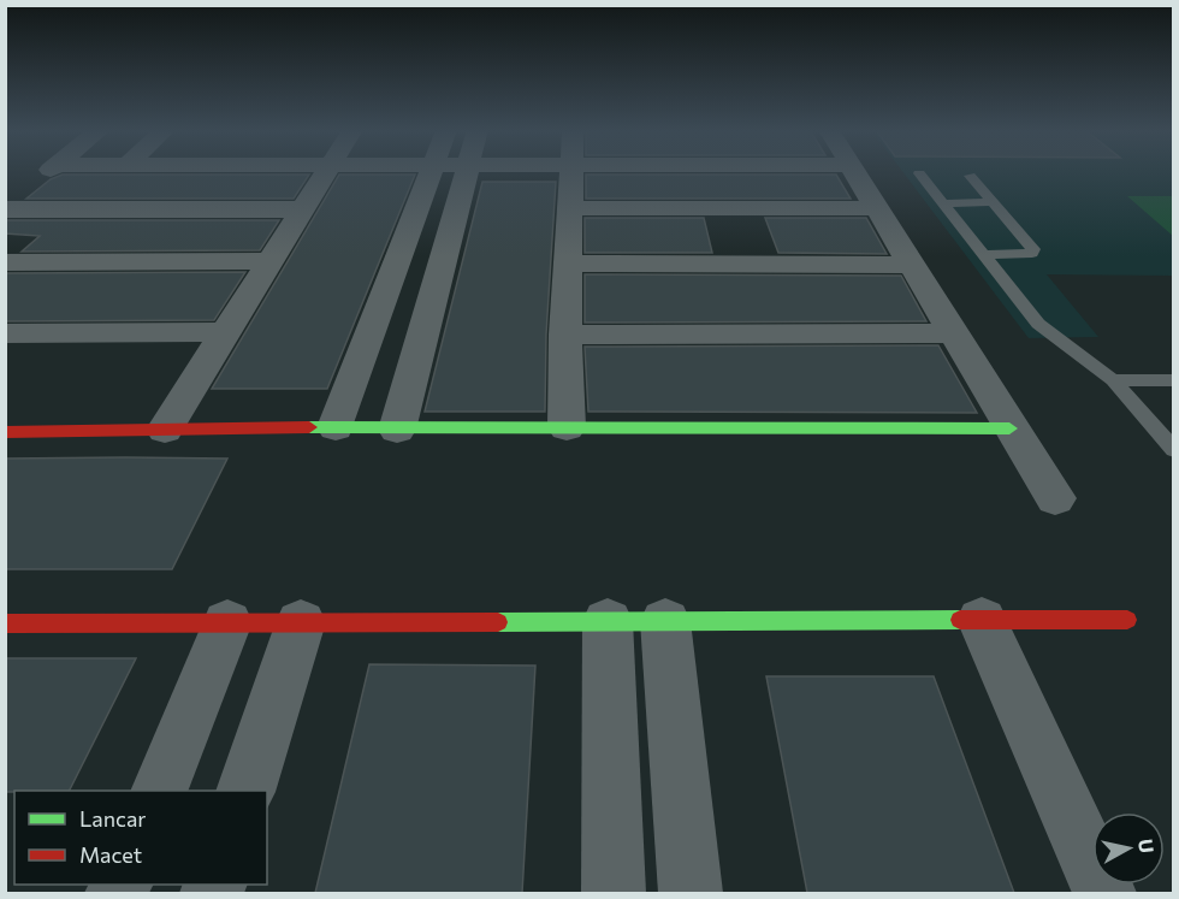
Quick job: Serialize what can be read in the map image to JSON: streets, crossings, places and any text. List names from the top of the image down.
{
  "legend": ["Lancar", "Macet"],
  "north": "right"
}
